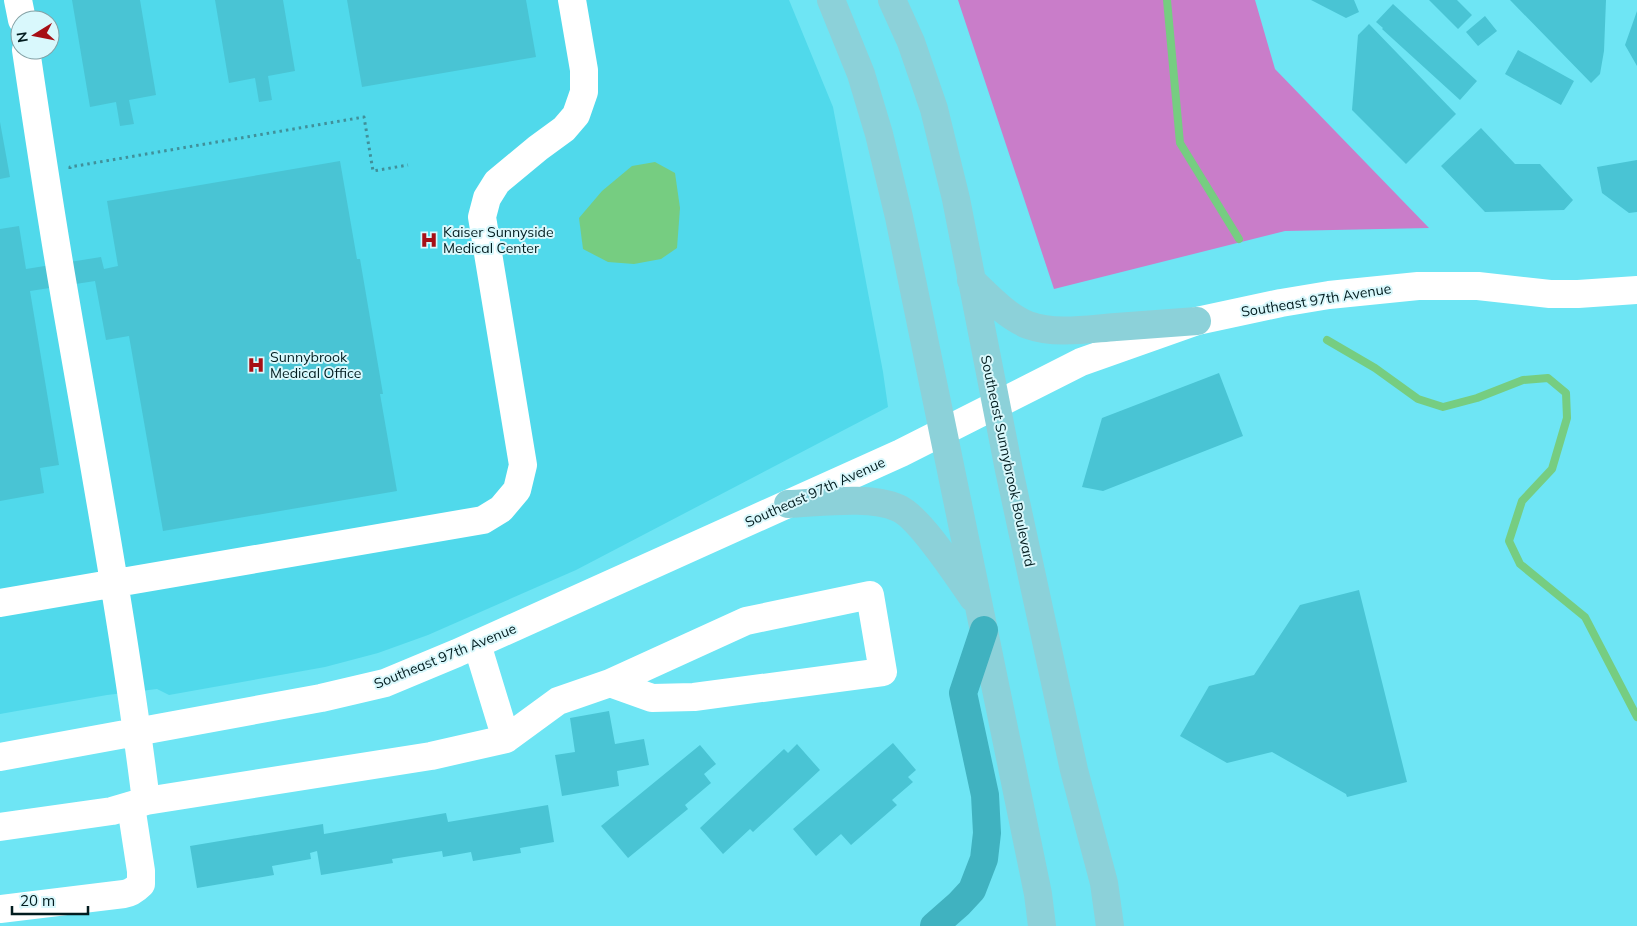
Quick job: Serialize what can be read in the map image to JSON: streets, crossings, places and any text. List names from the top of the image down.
{
  "streets": {
    "main road": ["Southeast Sunnybrook Boulevard"],
    "street": ["Southeast 97th Avenue"]
  },
  "crossings": [
    ["Southeast 97th Avenue", "Southeast Sunnybrook Boulevard"]
  ],
  "places": {
    "hospital": ["Kaiser Sunnyside Medical Center", "Sunnybrook Medical Office"]
  },
  "scale_bar": "20 m",
  "north": "left"
}
